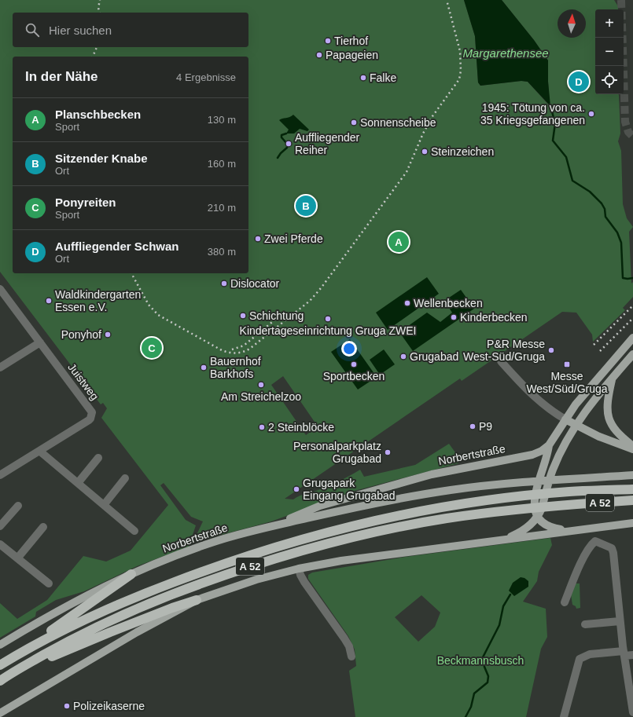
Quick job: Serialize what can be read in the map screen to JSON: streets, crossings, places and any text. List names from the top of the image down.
{
  "streets": {
    "highway": ["A 52"],
    "main road": ["Norbertstraße"],
    "street": ["Juistweg"]
  },
  "water": ["Margarethensee"],
  "parks": ["Beckmannsbusch"],
  "places": {
    "other": [
      "Tierhof",
      "Papageien",
      "Falke",
      "1945: Tötung von ca. 35 Kriegsgefangenen",
      "Sonnenscheibe",
      "Auffliegender Reiher",
      "Steinzeichen",
      "Zwei Pferde",
      "Dislocator",
      "Waldkindergarten Essen e.V.",
      "Wellenbecken",
      "Schichtung",
      "Kinderbecken",
      "Kindertageseinrichtung Gruga ZWEI",
      "Ponyhof",
      "P&R Messe West-Süd/Gruga",
      "Grugabad",
      "Sportbecken",
      "Bauernhof Barkhofs",
      "Am Streichelzoo",
      "P9",
      "2 Steinblöcke",
      "Personalparkplatz Grugabad",
      "Grugapark Eingang Grugabad",
      "Polizeikaserne"
    ],
    "transit": ["Messe West/Süd/Gruga"]
  },
  "north": "top",
  "page": {
    "map_buttons": ["+", "−"],
    "search": "Hier suchen",
    "heading": ["In der Nähe", "4 Ergebnisse"],
    "pins": [
      "D",
      "B",
      "A",
      "C"
    ],
    "list": [
      {
        "mark": "A",
        "name": "Planschbecken",
        "note": "Sport",
        "value": "130 m"
      },
      {
        "mark": "B",
        "name": "Sitzender Knabe",
        "note": "Ort",
        "value": "160 m"
      },
      {
        "mark": "C",
        "name": "Ponyreiten",
        "note": "Sport",
        "value": "210 m"
      },
      {
        "mark": "D",
        "name": "Auffliegender Schwan",
        "note": "Ort",
        "value": "380 m"
      }
    ]
  }
}
